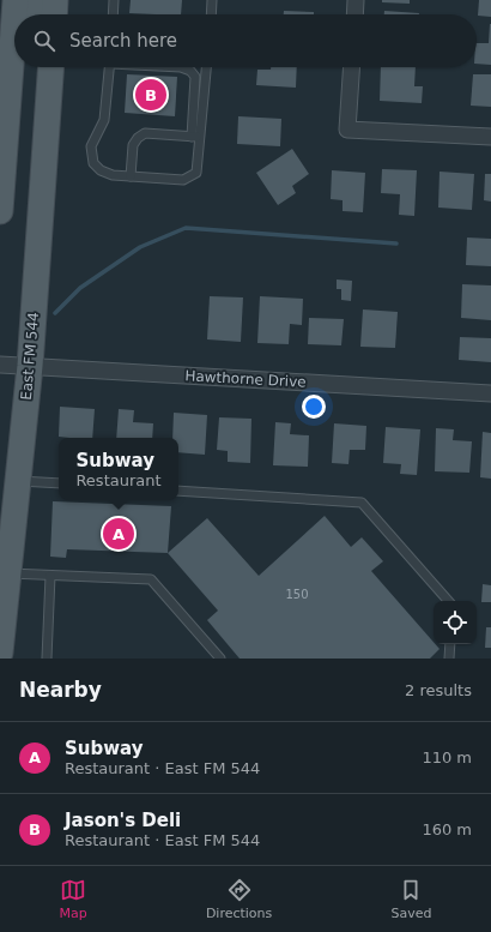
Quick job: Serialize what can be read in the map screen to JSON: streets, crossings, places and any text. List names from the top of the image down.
{
  "streets": {
    "main road": ["East FM 544"],
    "street": ["Hawthorne Drive"]
  },
  "crossings": [
    ["East FM 544", "Hawthorne Drive"]
  ],
  "house_numbers": ["150"],
  "page": {
    "search": "Search here",
    "pins": ["B", "A"],
    "popup": ["Subway", "Restaurant"],
    "heading": ["Nearby", "2 results"],
    "list": [
      {
        "mark": "A",
        "name": "Subway",
        "note": "Restaurant · East FM 544",
        "value": "110 m"
      },
      {
        "mark": "B",
        "name": "Jason's Deli",
        "note": "Restaurant · East FM 544",
        "value": "160 m"
      }
    ],
    "nav": ["Map", "Directions", "Saved"]
  }
}
